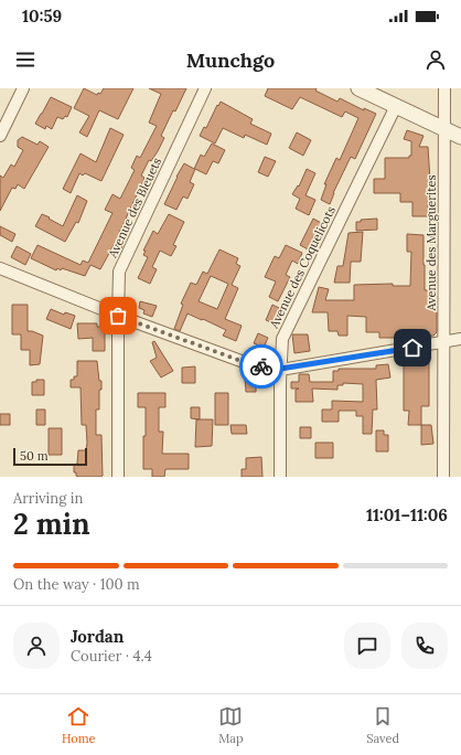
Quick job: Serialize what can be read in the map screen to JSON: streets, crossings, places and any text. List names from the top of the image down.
{
  "streets": {
    "street": ["Avenue des Bleuets", "Avenue des Marguerites", "Avenue des Coquelicots"]
  },
  "scale_bar": "50 m",
  "page": {
    "status": "10:59",
    "header": "Munchgo",
    "scale": "50 m",
    "heading": ["2 min", "Arriving in", "11:01–11:06"],
    "panel": ["Jordan", "Courier · 4.4"],
    "bar": "On the way · 100 m",
    "tabs": ["Home", "Map", "Saved"]
  }
}
